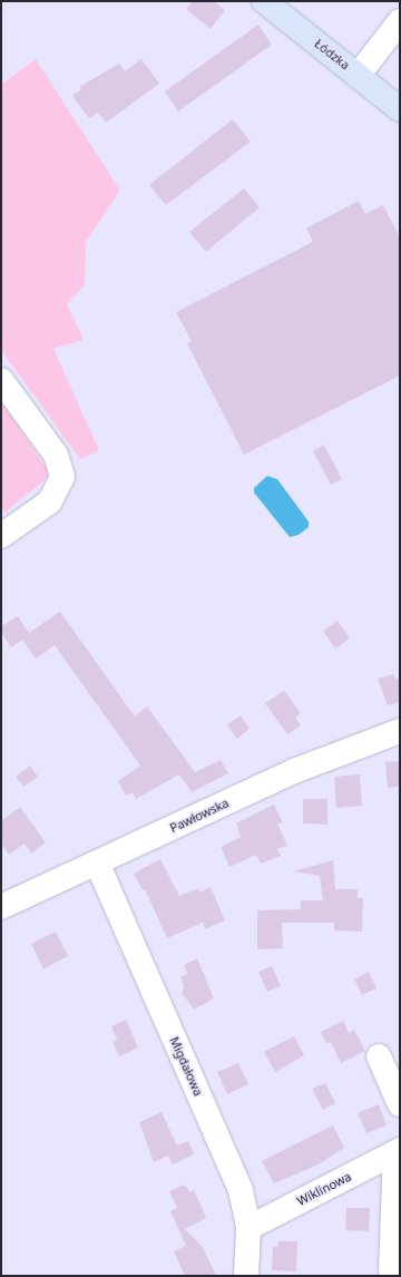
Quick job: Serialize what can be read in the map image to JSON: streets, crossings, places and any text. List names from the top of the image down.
{
  "streets": {
    "main road": ["Łódzka"],
    "street": ["Pawłowska", "Migdałowa", "Wiklinowa"]
  },
  "crossings": [
    ["Pawłowska", "Migdałowa"],
    ["Migdałowa", "Wiklinowa"]
  ]
}
